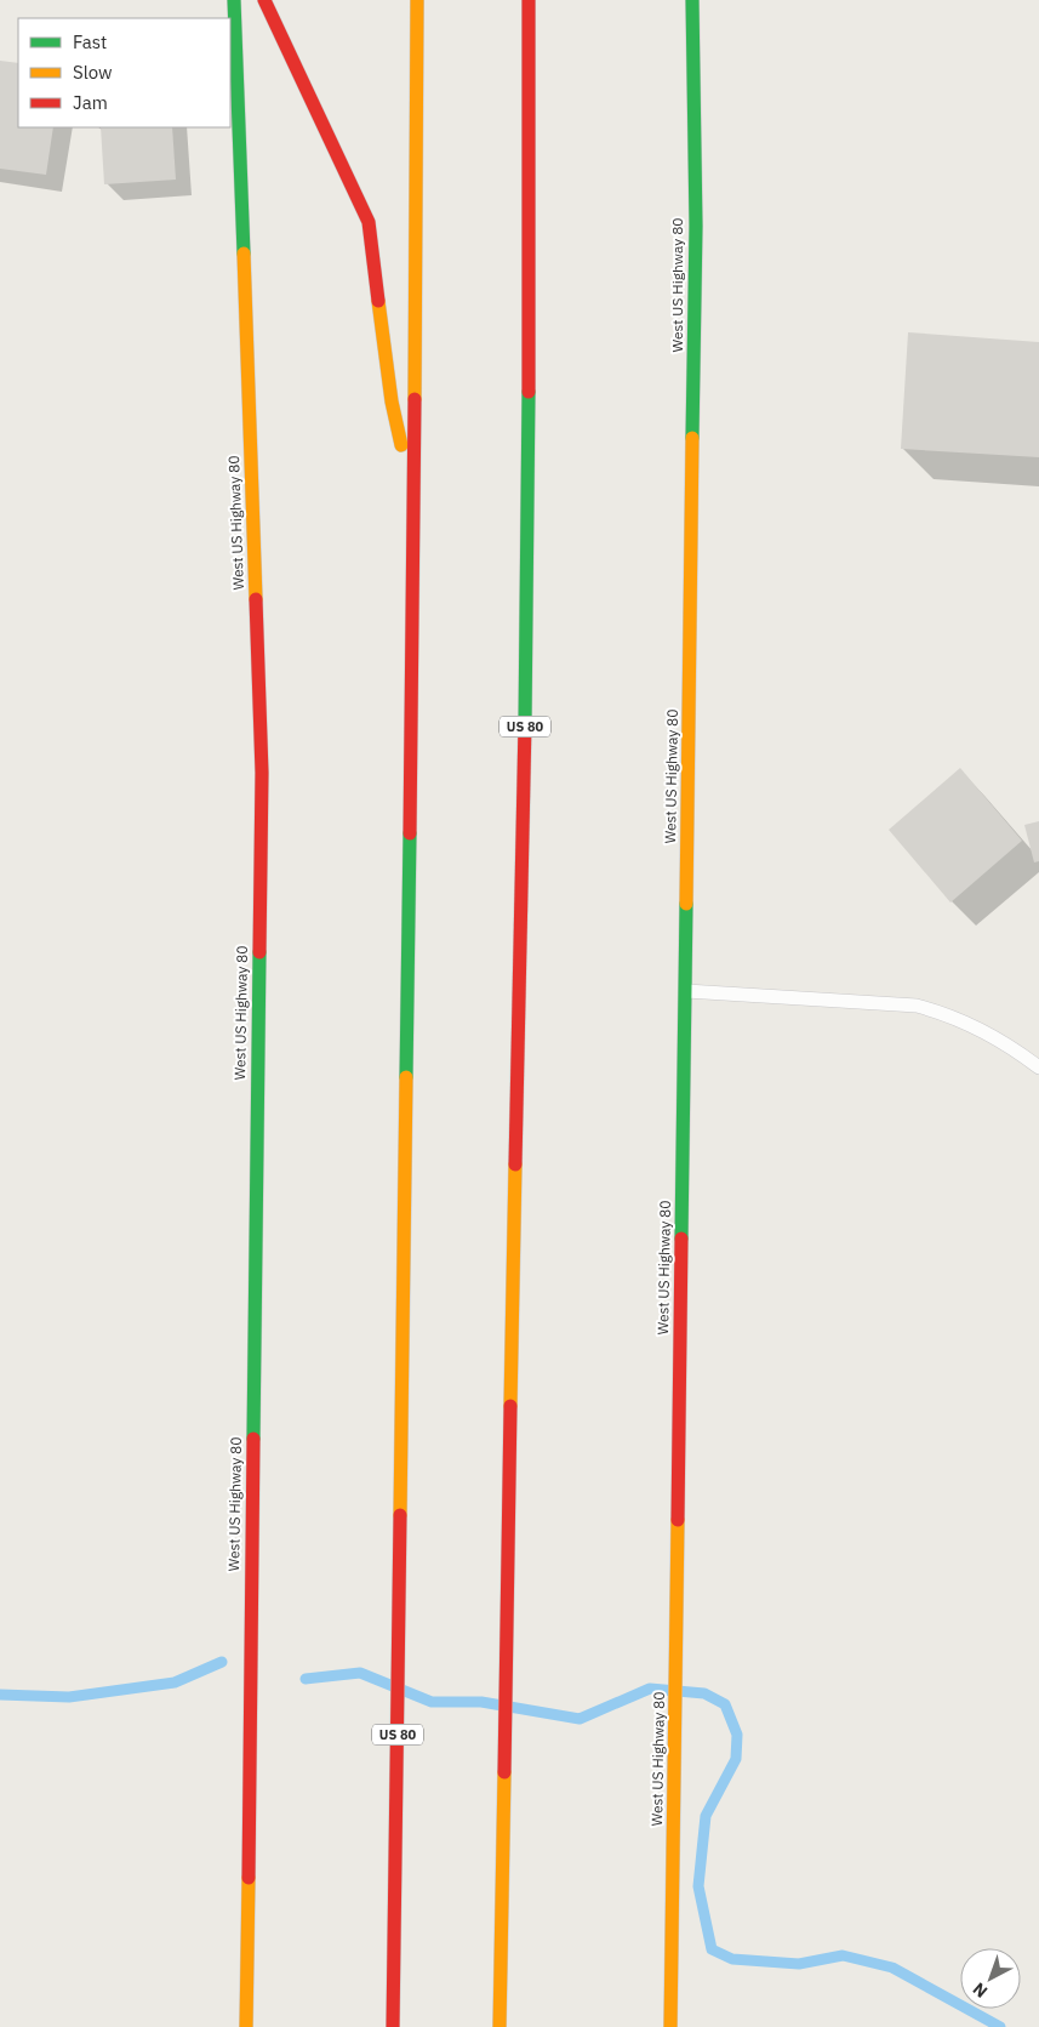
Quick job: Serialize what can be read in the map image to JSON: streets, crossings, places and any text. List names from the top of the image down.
{
  "streets": {
    "main road": ["West US Highway 80", "US 80"]
  },
  "legend": ["Fast", "Slow", "Jam"],
  "north": "bottom left"
}
